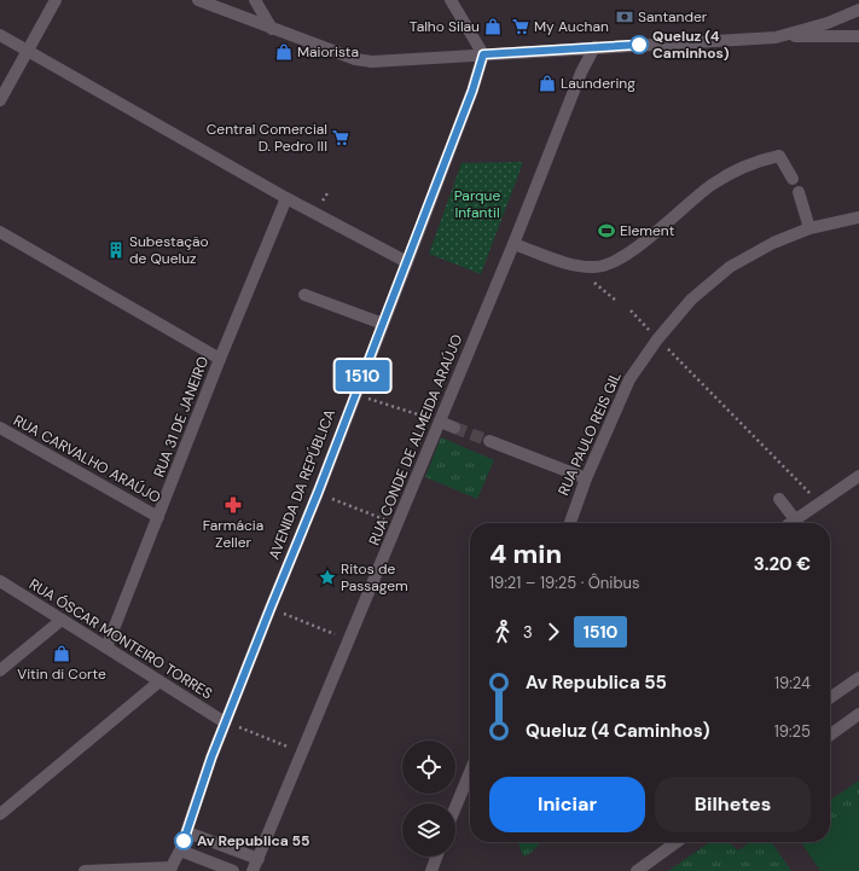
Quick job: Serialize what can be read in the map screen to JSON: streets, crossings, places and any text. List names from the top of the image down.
{
  "streets": {
    "street": [
      "RUA 31 DE JANEIRO",
      "RUA PAULO REIS GIL",
      "RUA CONDE DE ALMEIDA ARAÚJO",
      "RUA CARVALHO ARAÚJO",
      "AVENIDA DA REPÚBLICA",
      "RUA ÓSCAR MONTEIRO TORRES"
    ]
  },
  "crossings": [
    ["RUA 31 DE JANEIRO", "RUA CARVALHO ARAÚJO"],
    ["RUA 31 DE JANEIRO", "RUA ÓSCAR MONTEIRO TORRES"],
    ["AVENIDA DA REPÚBLICA", "RUA ÓSCAR MONTEIRO TORRES"]
  ],
  "parks": ["Parque Infantil"],
  "places": {
    "bank": ["Santander"],
    "shop": [
      "Talho Silau",
      "Maiorista",
      "Laundering",
      "Vitin di Corte"
    ],
    "supermarket": ["My Auchan", "Central Comercial D. Pedro III"],
    "other": ["Queluz (4 Caminhos)", "Av Republica 55"],
    "sports": ["Element"],
    "building": ["Subestação de Queluz"],
    "pharmacy": ["Farmácia Zeller"],
    "place": ["Ritos de Passagem"]
  },
  "lines": ["bus line 1510"],
  "page": {
    "on_map": "1510",
    "heading": ["4 min", "19:21 – 19:25 · Ônibus", "3.20 €"],
    "legs": ["3", "1510"],
    "list": [
      {
        "name": "Av Republica 55",
        "value": "19:24"
      },
      {
        "name": "Queluz (4 Caminhos)",
        "value": "19:25"
      }
    ],
    "buttons": ["Iniciar", "Bilhetes"]
  }
}
